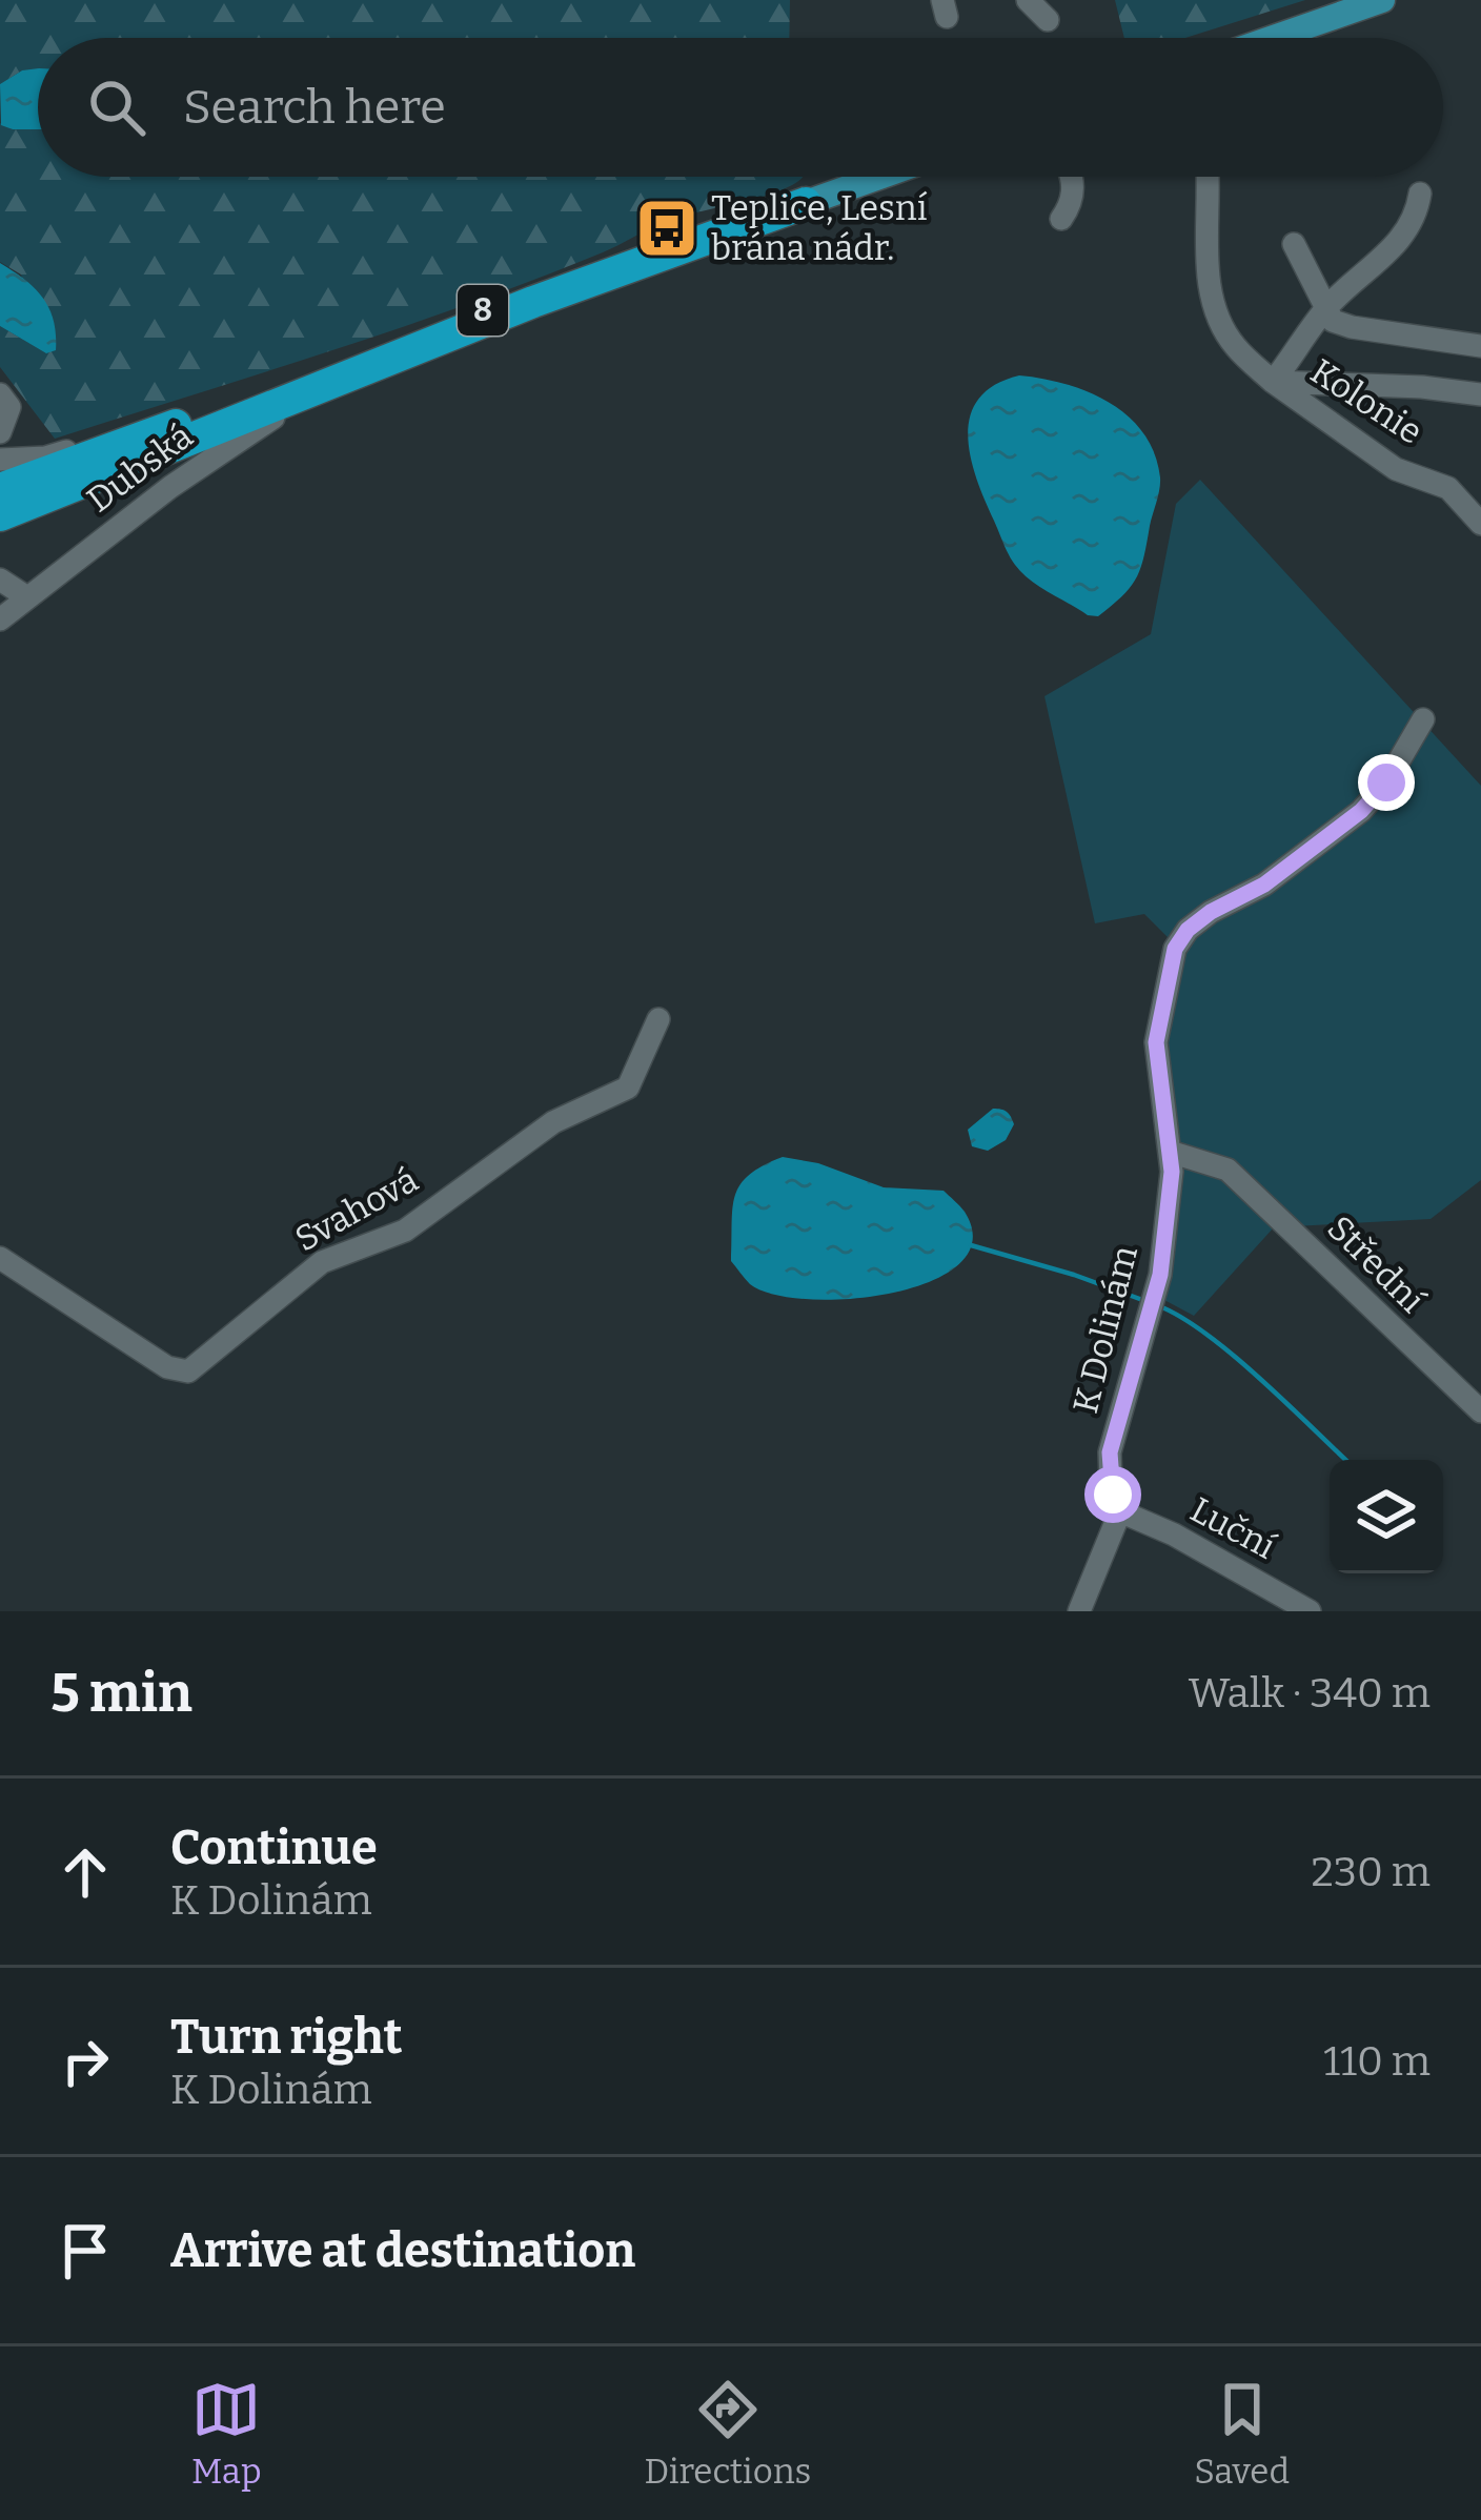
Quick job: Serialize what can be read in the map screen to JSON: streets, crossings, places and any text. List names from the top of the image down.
{
  "streets": {
    "highway": ["8"],
    "street": [
      "Kolonie",
      "Dubská",
      "Svahová",
      "Střední",
      "K Dolinám",
      "Luční"
    ]
  },
  "crossings": [
    ["8", "Dubská"],
    ["Střední", "K Dolinám"],
    ["K Dolinám", "Luční"]
  ],
  "places": {
    "bus stop": ["Teplice, Lesní brána nádr."]
  },
  "page": {
    "search": "Search here",
    "heading": ["5 min", "Walk · 340 m"],
    "list": [
      ["Continue", "K Dolinám", "230 m"],
      ["Turn right", "K Dolinám", "110 m"],
      "Arrive at destination"
    ],
    "nav": ["Map", "Directions", "Saved"]
  }
}
